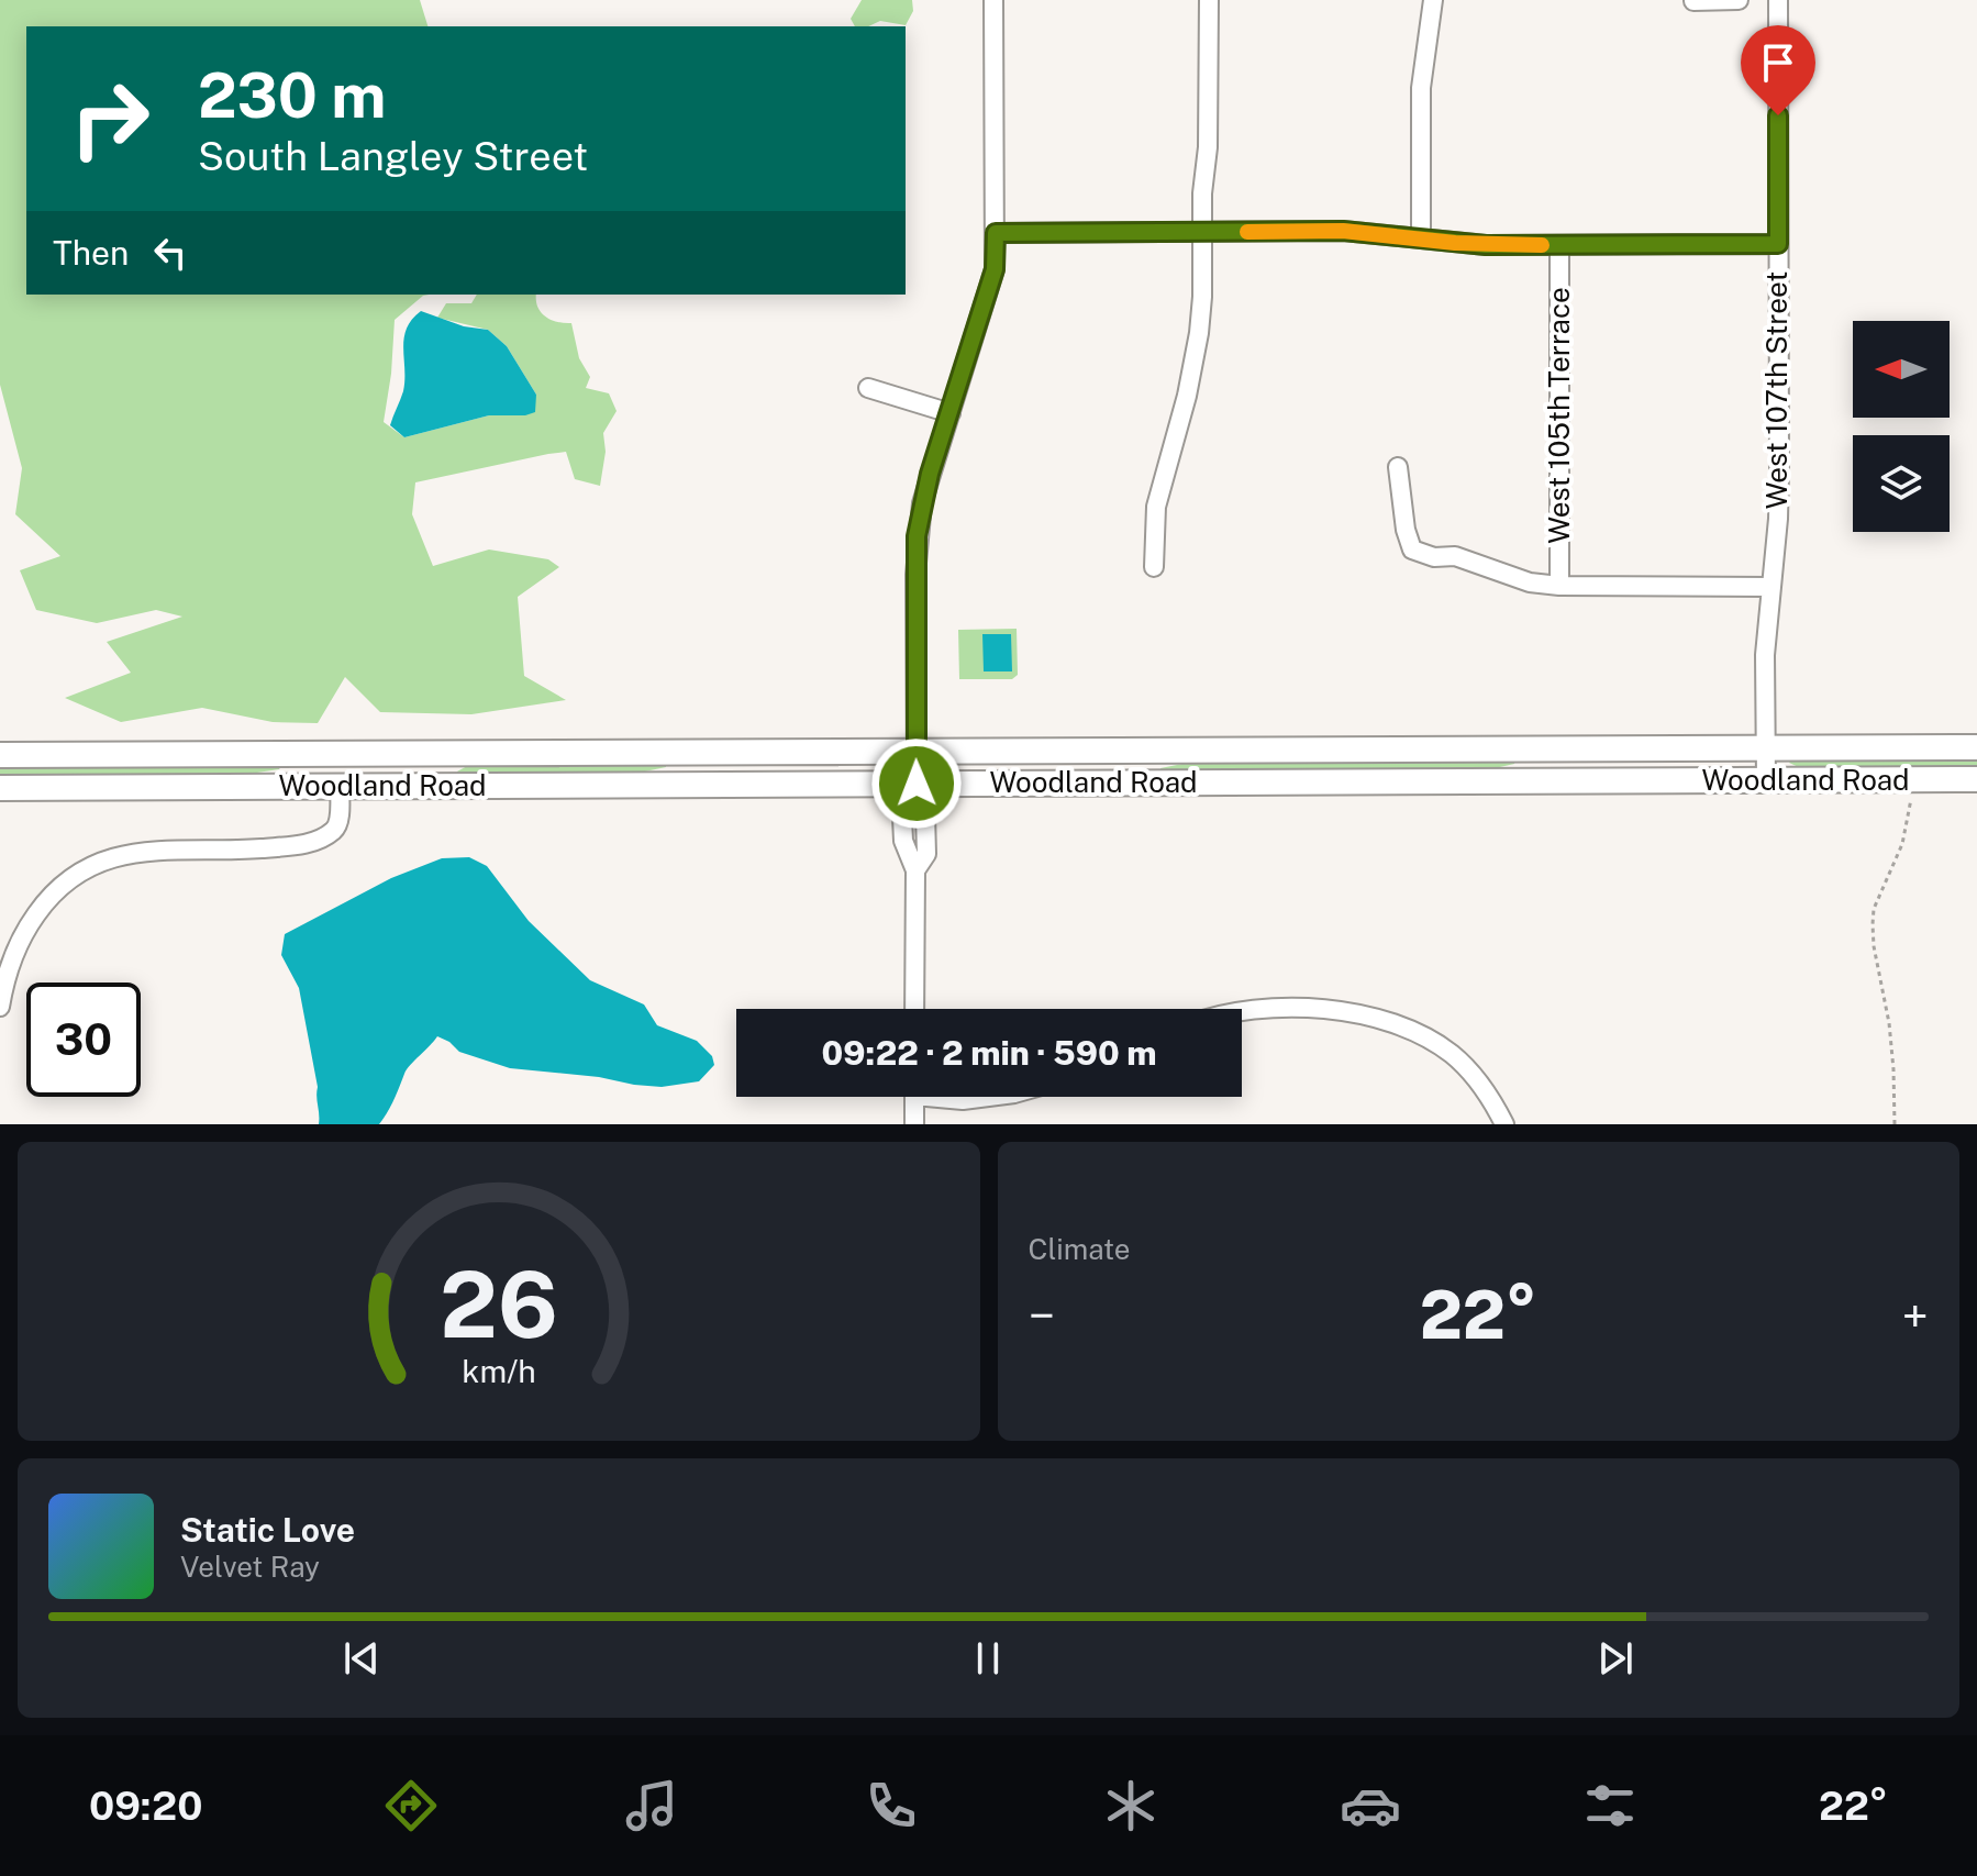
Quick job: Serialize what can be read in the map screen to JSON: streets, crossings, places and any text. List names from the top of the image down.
{
  "streets": {
    "main road": ["Woodland Road"],
    "street": ["West 107th Street", "West 105th Terrace"]
  },
  "crossings": [
    ["West 107th Street", "Woodland Road"]
  ],
  "north": "left",
  "page": {
    "turn": ["230 m", "South Langley Street"],
    "then": "Then",
    "limit": "30",
    "trip": "09:22 · 2 min · 590 m",
    "tile": "Climate",
    "heat": ["−", "22°", "+"],
    "song": ["Static Love", "Velvet Ray"],
    "tabs": ["09:20", "22°"],
    "gauge": ["26", "km/h"]
  }
}
